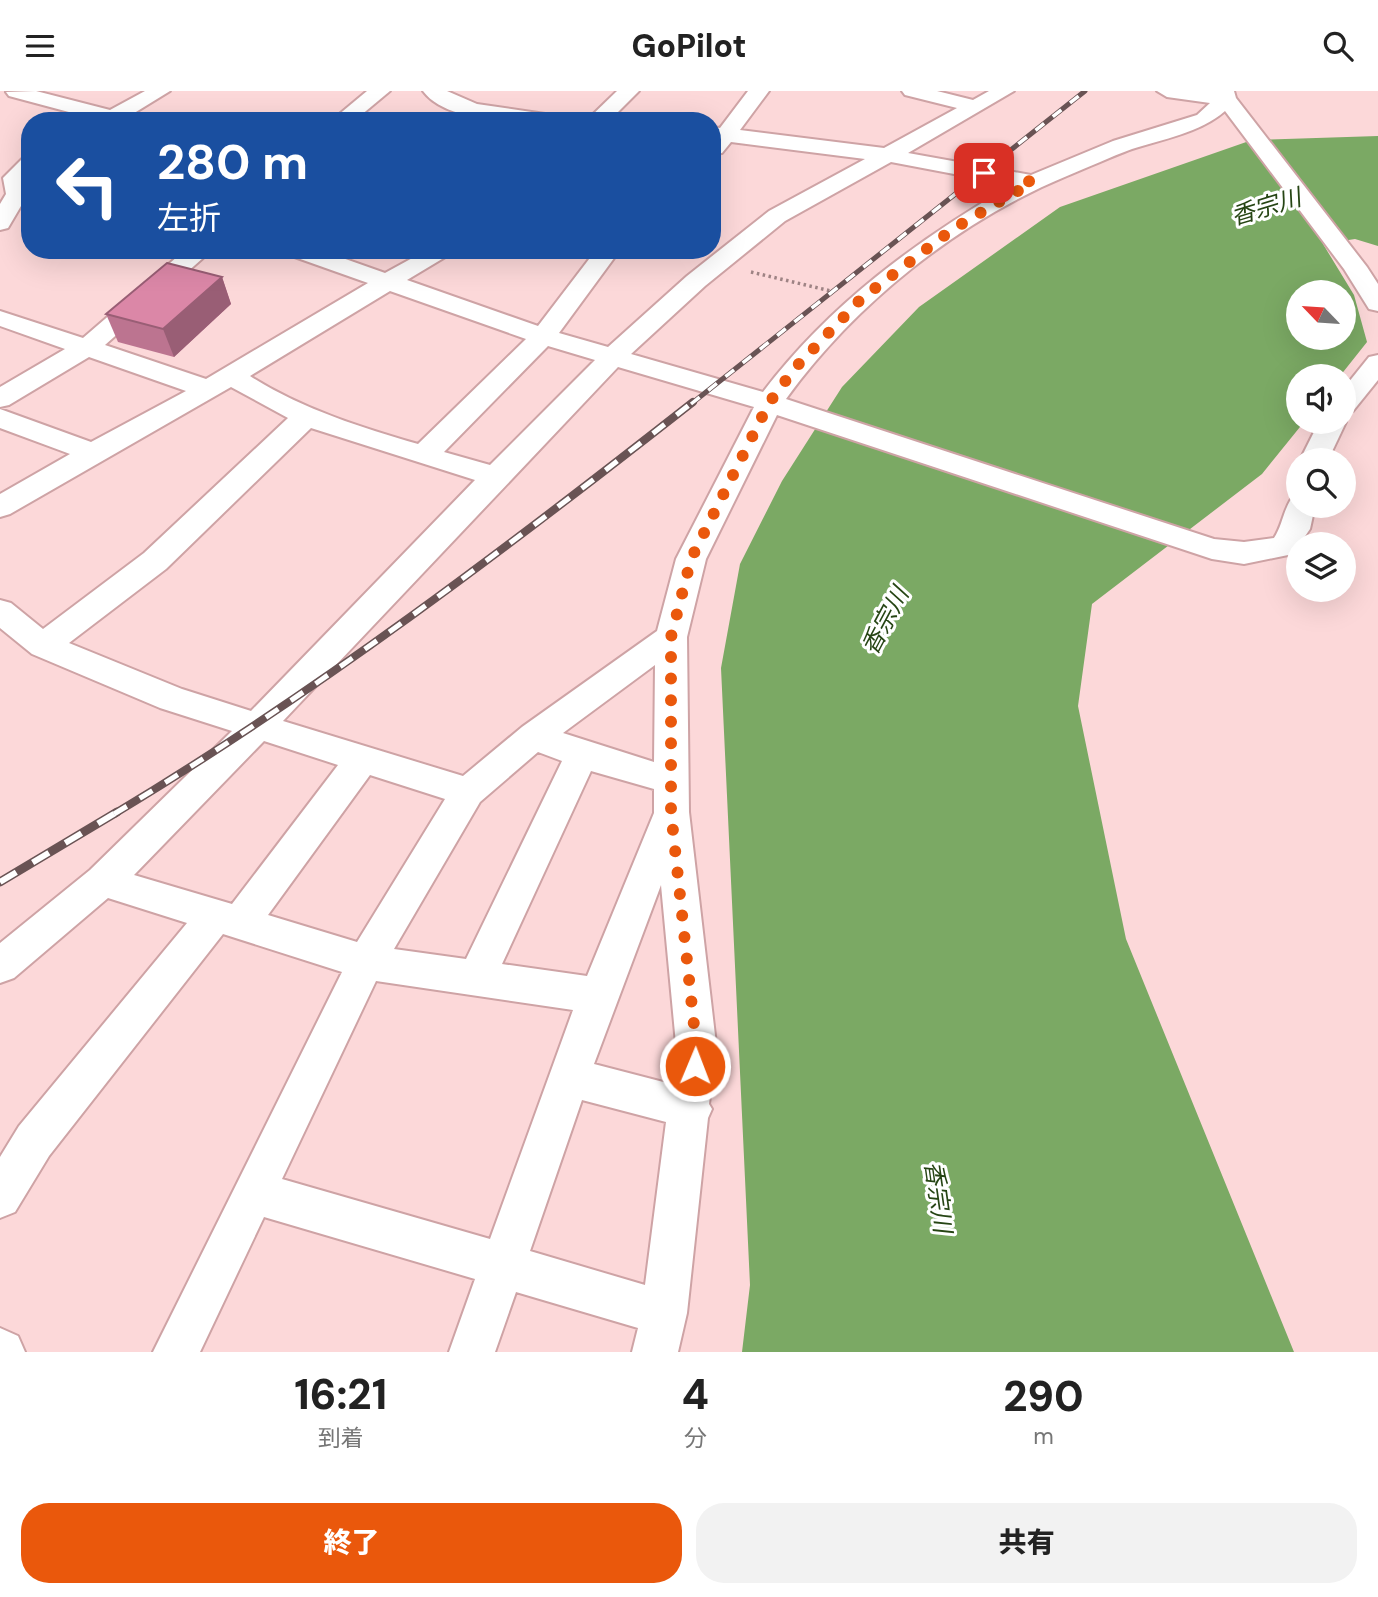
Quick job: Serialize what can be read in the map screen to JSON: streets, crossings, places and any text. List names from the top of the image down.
{
  "water": ["香宗川"],
  "north": "top left",
  "page": {
    "header": "GoPilot",
    "turn": ["280 m", "左折"],
    "eta": [
      "16:21",
      "到着",
      "4",
      "分",
      "290",
      "m"
    ],
    "buttons": ["終了", "共有"]
  }
}
